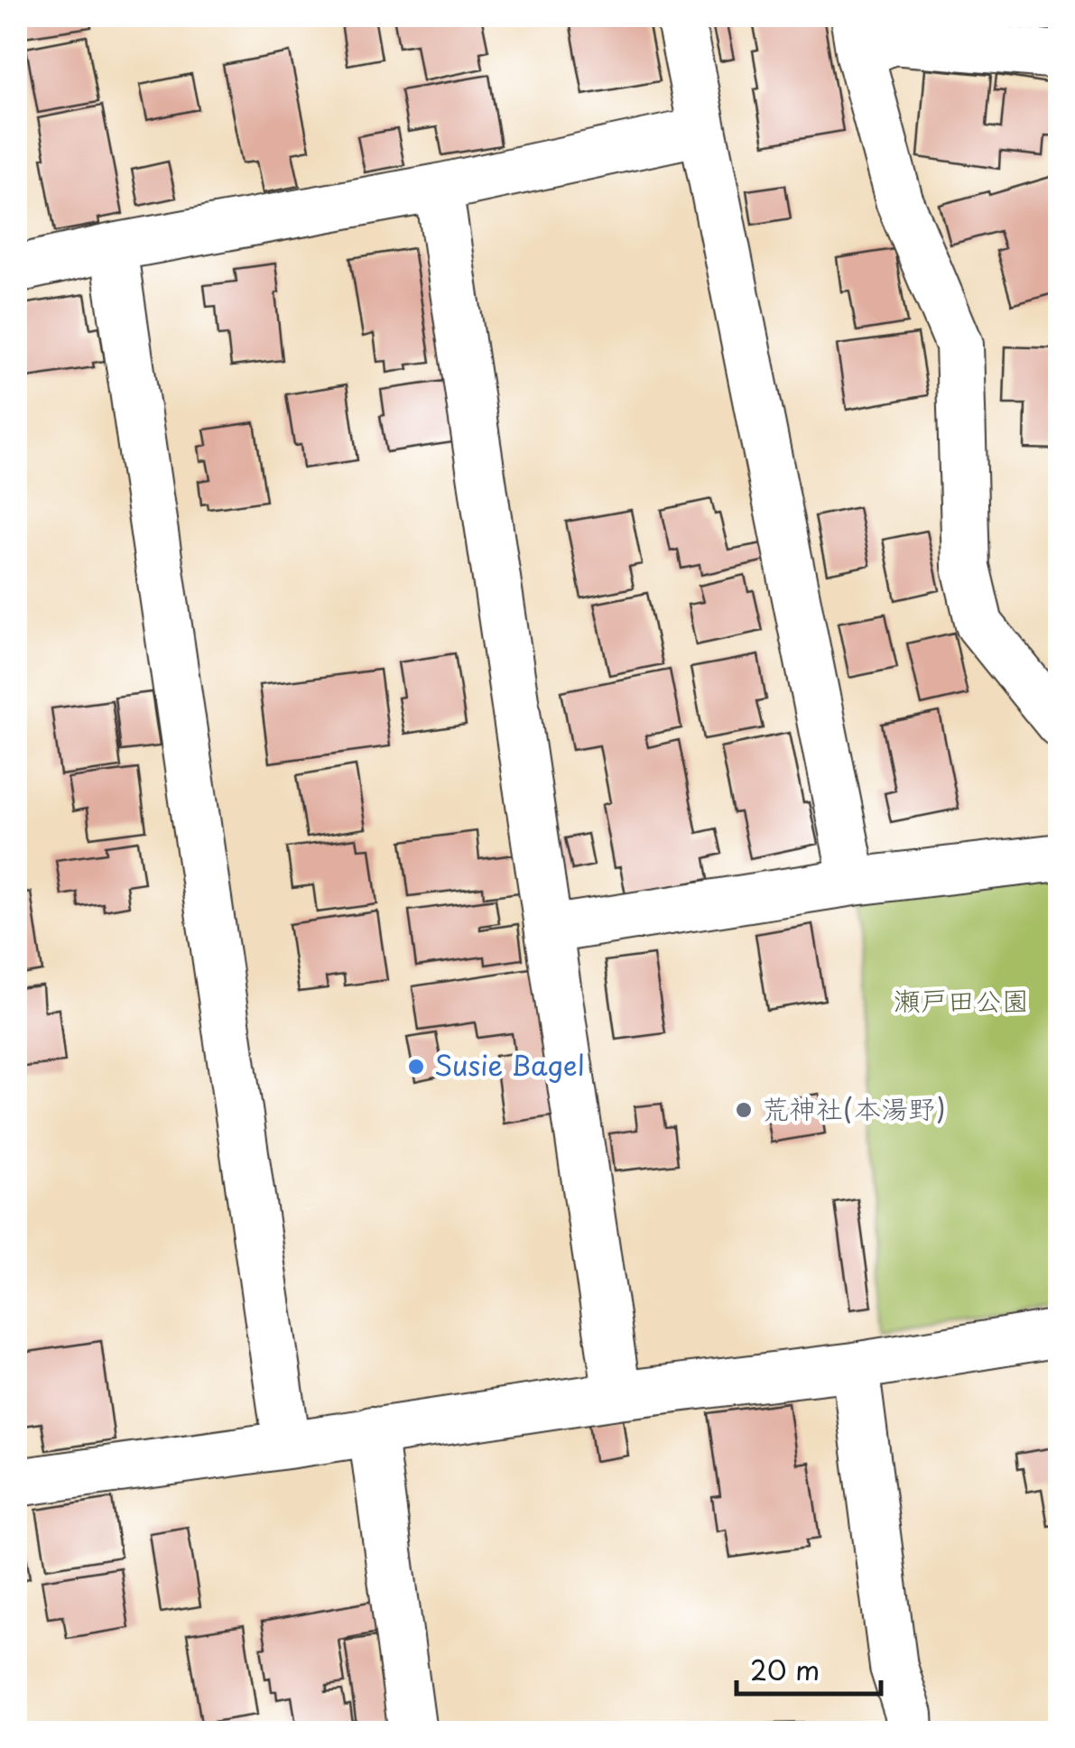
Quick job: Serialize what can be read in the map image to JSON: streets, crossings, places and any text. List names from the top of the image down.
{
  "parks": ["瀬戸田公園"],
  "places": ["Susie Bagel", "荒神社(本湯野)"],
  "scale_bar": "20 m"
}
